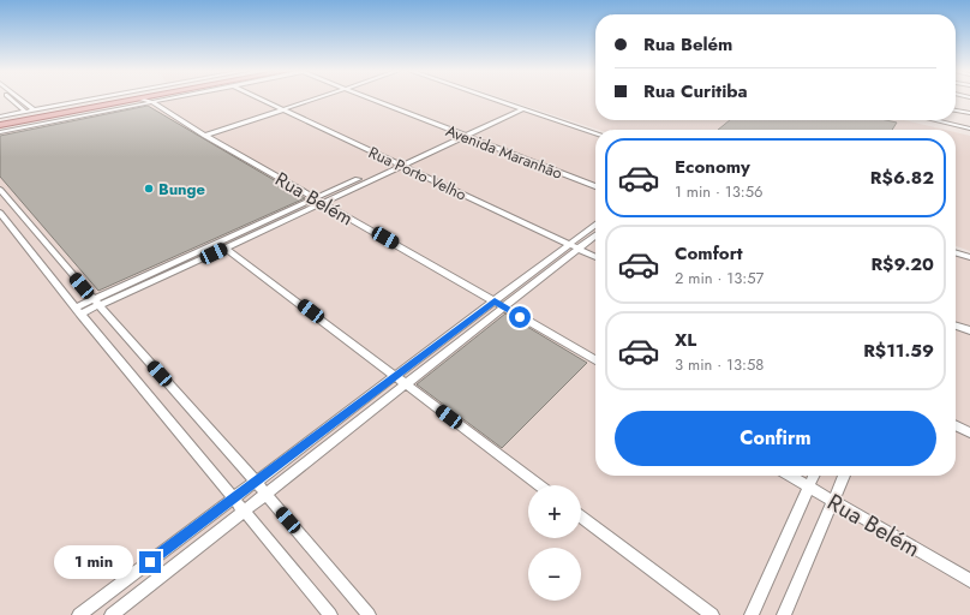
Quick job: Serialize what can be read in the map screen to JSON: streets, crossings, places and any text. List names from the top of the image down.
{
  "streets": {
    "street": ["Avenida Maranhão", "Rua Porto Velho", "Rua Belém"]
  },
  "places": ["Bunge"],
  "page": {
    "banner": ["Rua Belém", "Rua Curitiba"],
    "list": [
      {
        "name": "Economy",
        "note": "1 min · 13:56",
        "value": "R$6.82"
      },
      {
        "name": "Comfort",
        "note": "2 min · 13:57",
        "value": "R$9.20"
      },
      {
        "name": "XL",
        "note": "3 min · 13:58",
        "value": "R$11.59"
      }
    ],
    "buttons": "Confirm",
    "map_buttons": ["+", "−"],
    "bubble": "1 min"
  }
}
